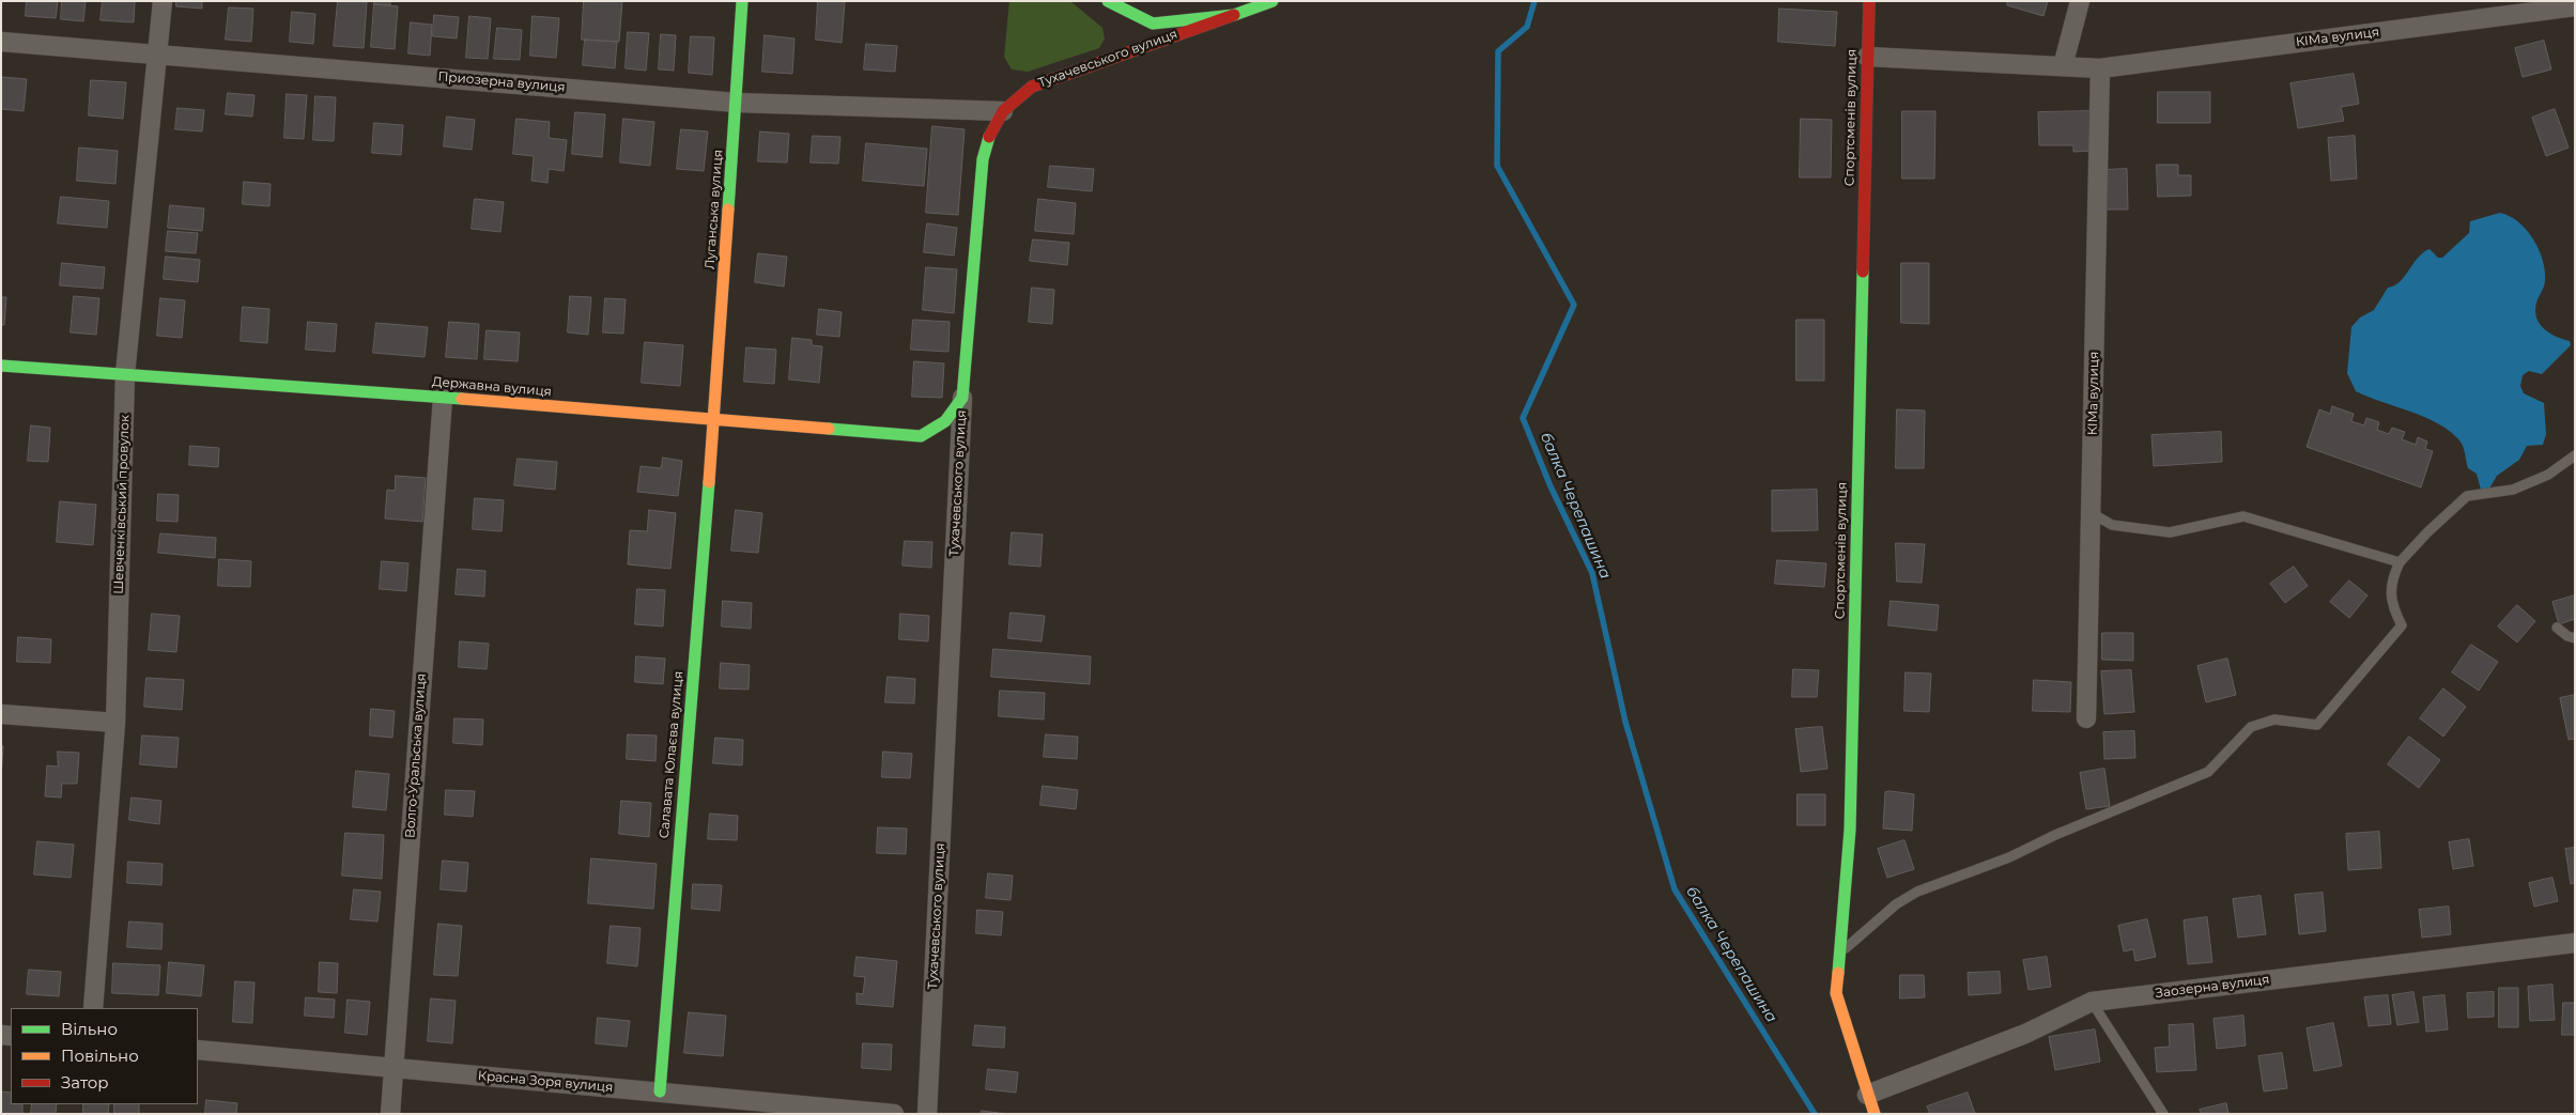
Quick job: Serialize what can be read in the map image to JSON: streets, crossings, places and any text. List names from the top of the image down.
{
  "streets": {
    "street": [
      "КІМа вулиця",
      "Тухачевського вулиця",
      "Приозерна вулиця",
      "Спортсменів вулиця",
      "Луганська вулиця",
      "Державна вулиця",
      "Шевченківський провулок",
      "Салавата Юлаєва вулиця",
      "Волго-Уральська вулиця",
      "Заозерна вулиця",
      "Красна Зоря вулиця"
    ]
  },
  "crossings": [
    ["КІМа вулиця", "Спортсменів вулиця"],
    ["Тухачевського вулиця", "Приозерна вулиця"],
    ["Тухачевського вулиця", "Державна вулиця"],
    ["Приозерна вулиця", "Луганська вулиця"],
    ["Приозерна вулиця", "Шевченківський провулок"],
    ["Спортсменів вулиця", "Заозерна вулиця"],
    ["Луганська вулиця", "Державна вулиця"],
    ["Луганська вулиця", "Салавата Юлаєва вулиця"],
    ["Державна вулиця", "Шевченківський провулок"],
    ["Державна вулиця", "Салавата Юлаєва вулиця"],
    ["Державна вулиця", "Волго-Уральська вулиця"],
    ["Салавата Юлаєва вулиця", "Красна Зоря вулиця"],
    ["Волго-Уральська вулиця", "Красна Зоря вулиця"]
  ],
  "water": ["балка Черепашина"],
  "legend": ["Вільно", "Повільно", "Затор"]
}
